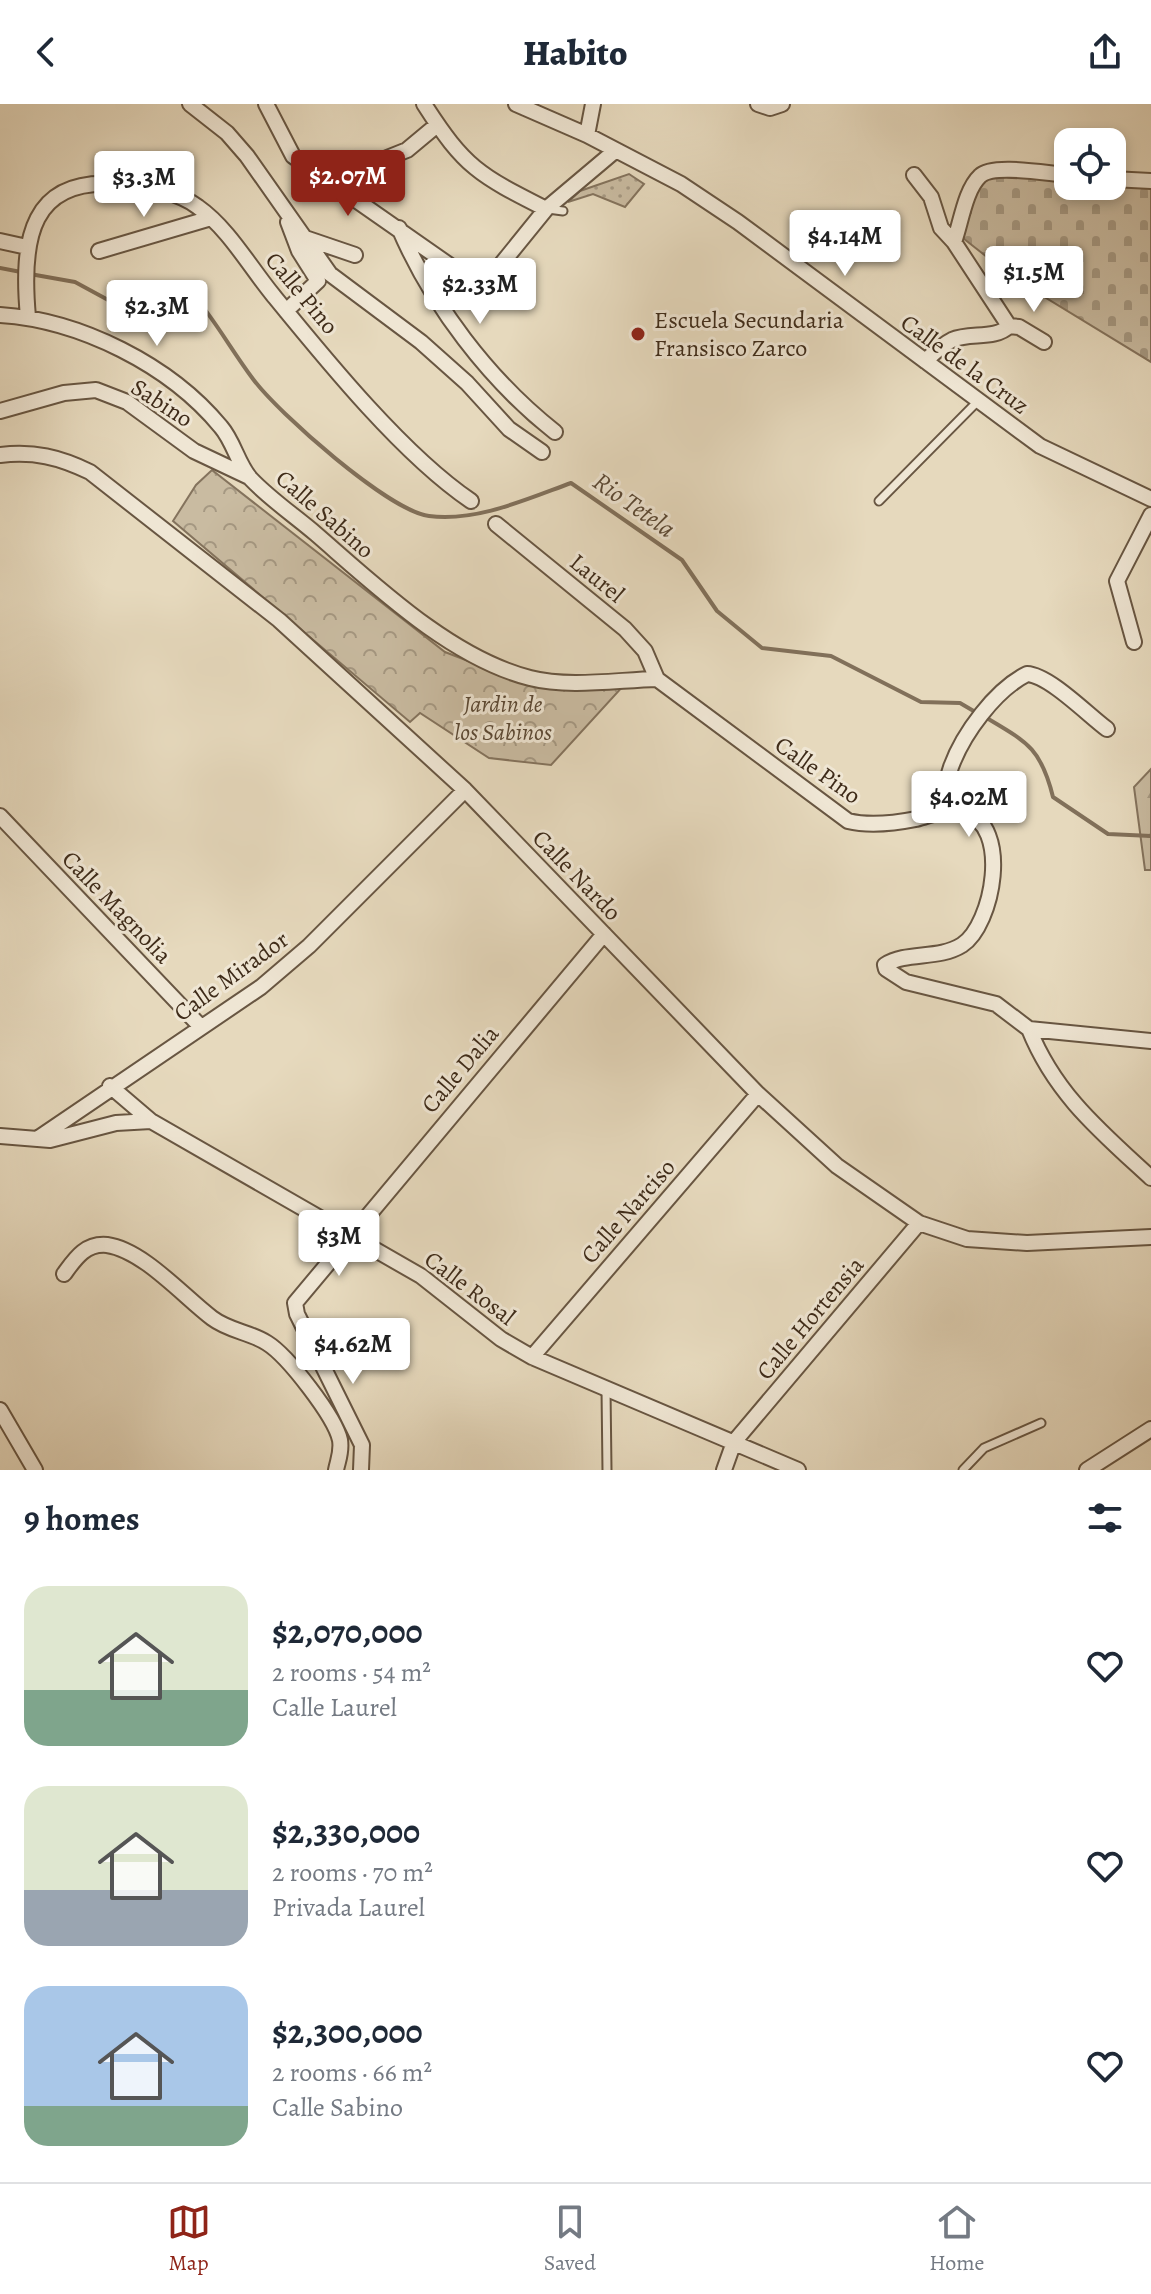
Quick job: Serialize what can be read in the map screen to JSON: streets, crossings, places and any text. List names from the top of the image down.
{
  "streets": {
    "street": [
      "Calle Pino",
      "Calle de la Cruz",
      "Sabino",
      "Calle Sabino",
      "Laurel",
      "Calle Nardo",
      "Calle Magnolia",
      "Calle Mirador",
      "Calle Dalia",
      "Calle Narciso",
      "Calle Rosal",
      "Calle Hortensia"
    ]
  },
  "crossings": [
    ["Calle Pino", "Calle Sabino"],
    ["Calle Pino", "Laurel"],
    ["Sabino", "Calle Sabino"],
    ["Calle Sabino", "Laurel"],
    ["Calle Nardo", "Calle Mirador"],
    ["Calle Nardo", "Calle Dalia"],
    ["Calle Nardo", "Calle Narciso"],
    ["Calle Nardo", "Calle Hortensia"],
    ["Calle Magnolia", "Calle Mirador"],
    ["Calle Mirador", "Calle Rosal"],
    ["Calle Dalia", "Calle Rosal"],
    ["Calle Narciso", "Calle Rosal"],
    ["Calle Rosal", "Calle Hortensia"]
  ],
  "water": ["Rio Tetela"],
  "parks": ["Jardin de los Sabinos"],
  "places": ["Escuela Secundaria Fransisco Zarco"],
  "page": {
    "header": "Habito",
    "price": [
      "$2.07M",
      "$3.3M",
      "$4.14M",
      "$1.5M",
      "$2.33M",
      "$2.3M",
      "$4.02M",
      "$3M",
      "$4.62M"
    ],
    "heading": "9 homes",
    "list": [
      {
        "name": "$2,070,000",
        "note": "2 rooms · 54 m² · Calle Laurel"
      },
      {
        "name": "$2,330,000",
        "note": "2 rooms · 70 m² · Privada Laurel"
      },
      {
        "name": "$2,300,000",
        "note": "2 rooms · 66 m² · Calle Sabino"
      }
    ],
    "tabs": ["Map", "Saved", "Home"]
  }
}
